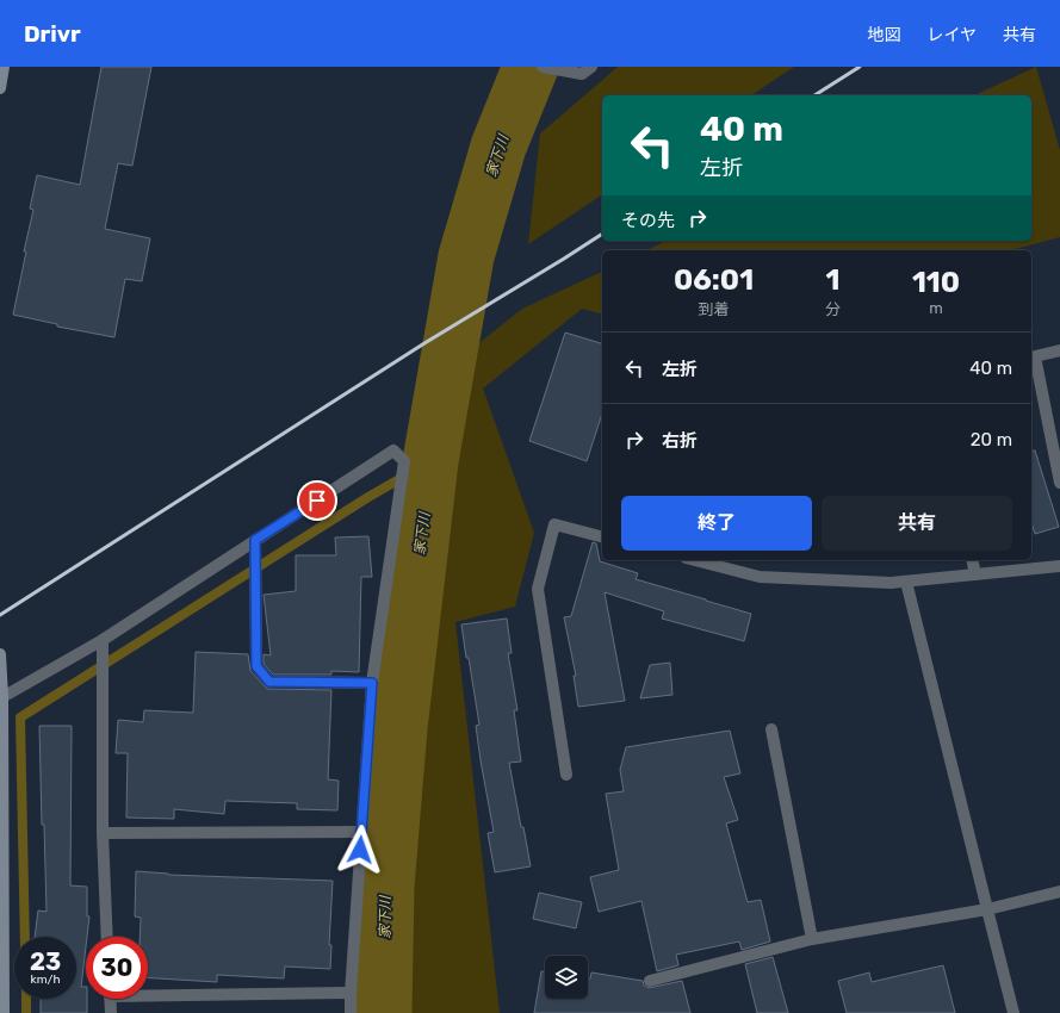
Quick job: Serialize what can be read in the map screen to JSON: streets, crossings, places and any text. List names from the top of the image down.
{
  "water": ["家下川"],
  "page": {
    "header": "Drivr",
    "nav": ["地図", "レイヤ", "共有"],
    "turn": ["40 m", "左折"],
    "then": "その先",
    "eta": [
      "06:01",
      "到着",
      "1",
      "分",
      "110",
      "m"
    ],
    "list": [
      {
        "name": "左折",
        "value": "40 m"
      },
      {
        "name": "右折",
        "value": "20 m"
      }
    ],
    "buttons": ["終了", "共有"],
    "speed": "23 km/h",
    "limit": "30"
  }
}
